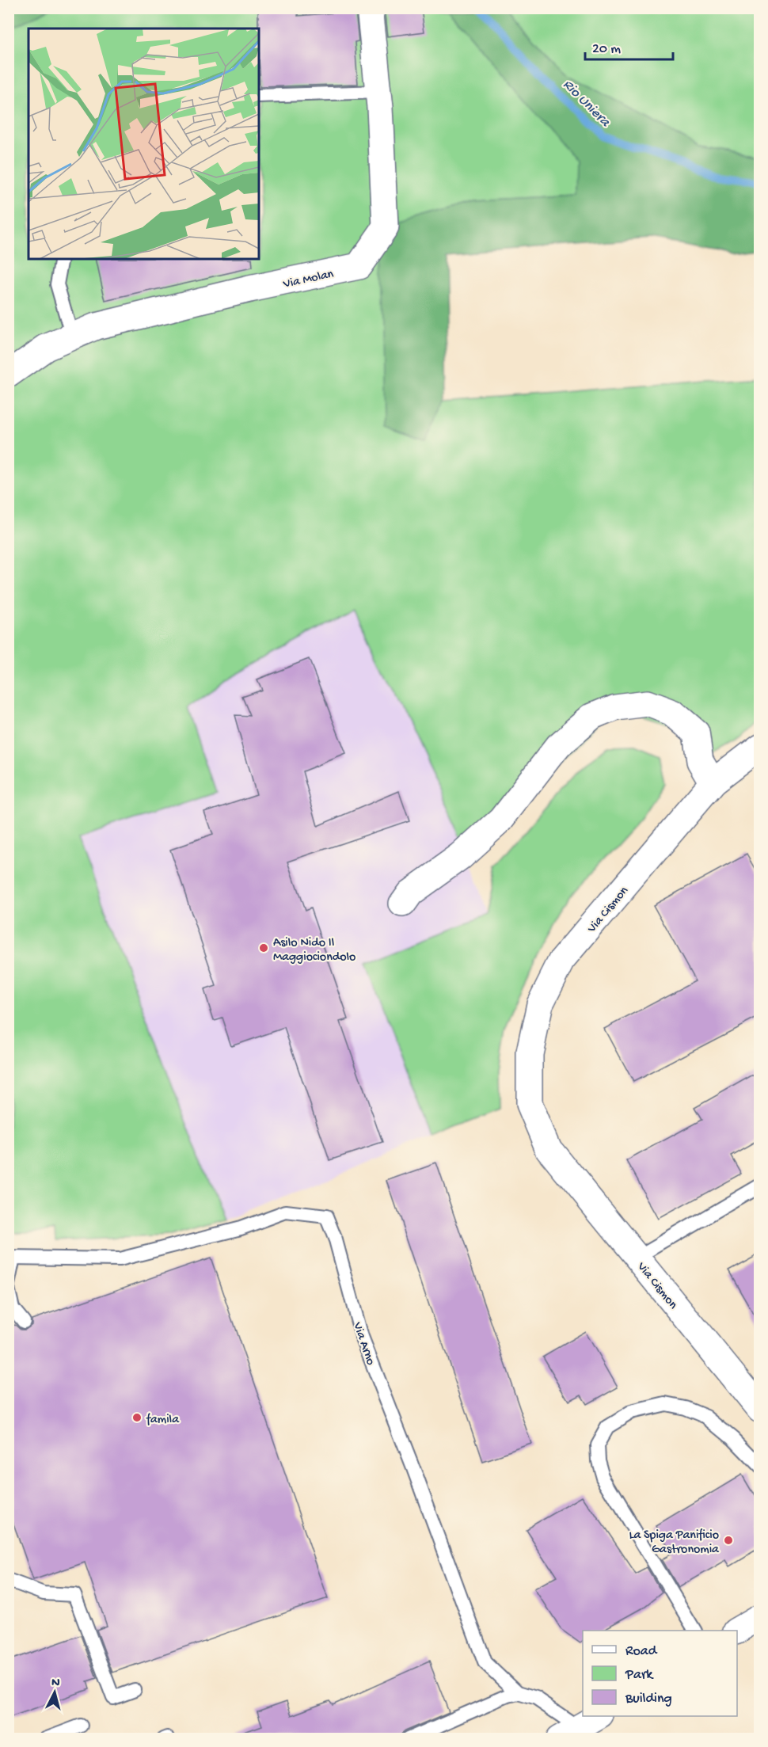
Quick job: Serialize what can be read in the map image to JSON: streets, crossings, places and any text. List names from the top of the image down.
{
  "streets": {
    "street": ["Via Molan", "Via Cismon"],
    "lane": ["Via Arno"]
  },
  "water": ["Rio Uniera"],
  "places": ["Asilo Nido Il Maggiociondolo", "famila", "La Spiga Panificio Gastronomia"],
  "legend": ["Road", "Park", "Building"],
  "scale_bar": "20 m",
  "north": "top"
}
